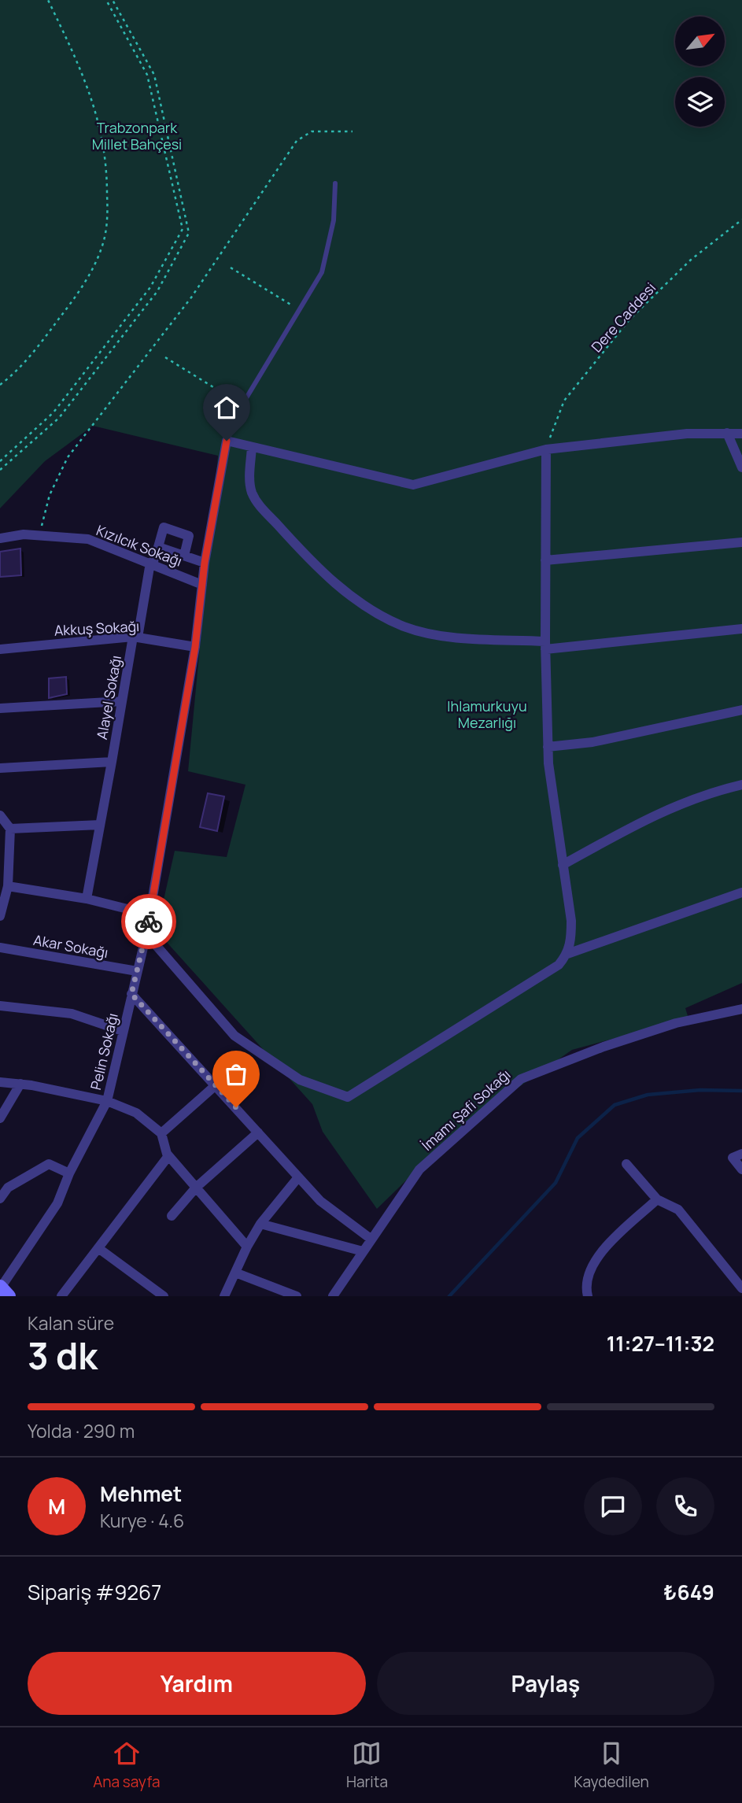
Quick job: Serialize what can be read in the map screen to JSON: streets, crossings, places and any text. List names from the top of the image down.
{
  "streets": {
    "street": [
      "Kızılcık Sokağı",
      "Akkuş Sokağı",
      "Alayel Sokağı",
      "Akar Sokağı",
      "Pelin Sokağı",
      "İmamı Şafi Sokağı"
    ],
    "path": ["Dere Caddesi"]
  },
  "crossings": [
    ["Kızılcık Sokağı", "Alayel Sokağı"],
    ["Kızılcık Sokağı", "Pelin Sokağı"],
    ["Akkuş Sokağı", "Alayel Sokağı"],
    ["Akkuş Sokağı", "Pelin Sokağı"],
    ["Akar Sokağı", "Pelin Sokağı"]
  ],
  "parks": ["Trabzonpark Millet Bahçesi", "Ihlamurkuyu Mezarlığı"],
  "north": "top right",
  "page": {
    "heading": ["3 dk", "Kalan süre", "11:27–11:32"],
    "panel": [
      "Mehmet",
      "Kurye · 4.6",
      "Sipariş #9267",
      "₺649"
    ],
    "bar": "Yolda · 290 m",
    "round": "M",
    "buttons": ["Yardım", "Paylaş"],
    "tabs": ["Ana sayfa", "Harita", "Kaydedilen"]
  }
}
